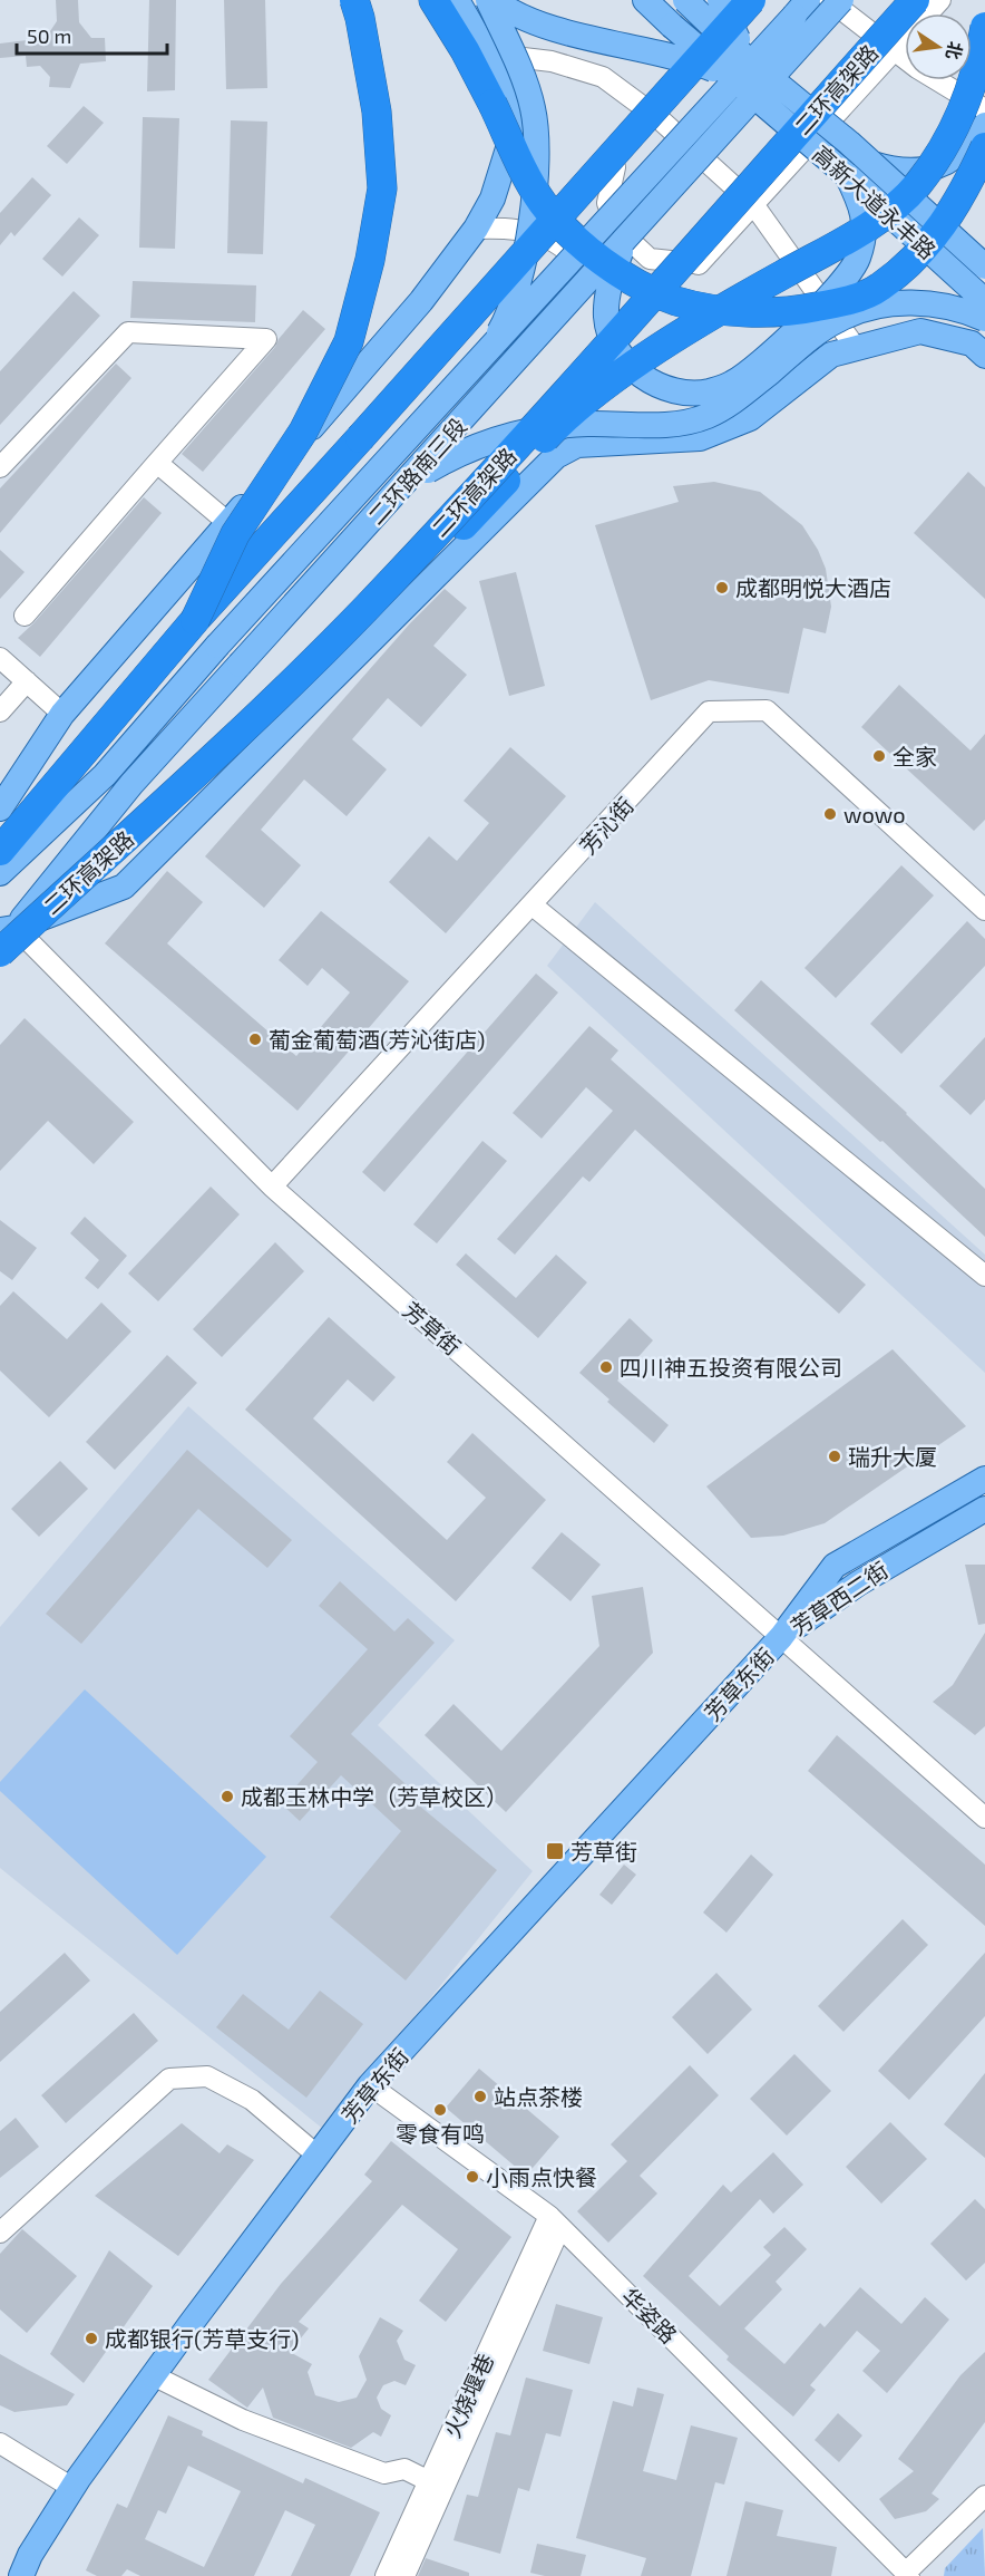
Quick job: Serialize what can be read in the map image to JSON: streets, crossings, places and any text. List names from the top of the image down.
{
  "streets": {
    "highway": ["二环高架路"],
    "main road": [
      "高新大道永丰路",
      "二环路南三段",
      "芳草西二街",
      "芳草东街"
    ],
    "street": [
      "芳沁街",
      "芳草街",
      "华姿路",
      "火烧堰巷"
    ]
  },
  "crossings": [
    ["二环路南三段", "芳草街"],
    ["芳沁街", "芳草街"],
    ["芳草街", "芳草西二街"],
    ["芳草街", "芳草东街"],
    ["芳草西二街", "芳草东街"],
    ["芳草东街", "华姿路"],
    ["华姿路", "火烧堰巷"]
  ],
  "places": {
    "other": [
      "成都明悦大酒店",
      "全家",
      "wowo",
      "葡金葡萄酒(芳沁街店)",
      "四川神五投资有限公司",
      "瑞升大厦",
      "成都玉林中学（芳草校区）",
      "站点茶楼",
      "零食有鸣",
      "小雨点快餐",
      "成都银行(芳草支行)"
    ],
    "transit": ["芳草街"]
  },
  "scale_bar": "50 m",
  "north": "right"
}
